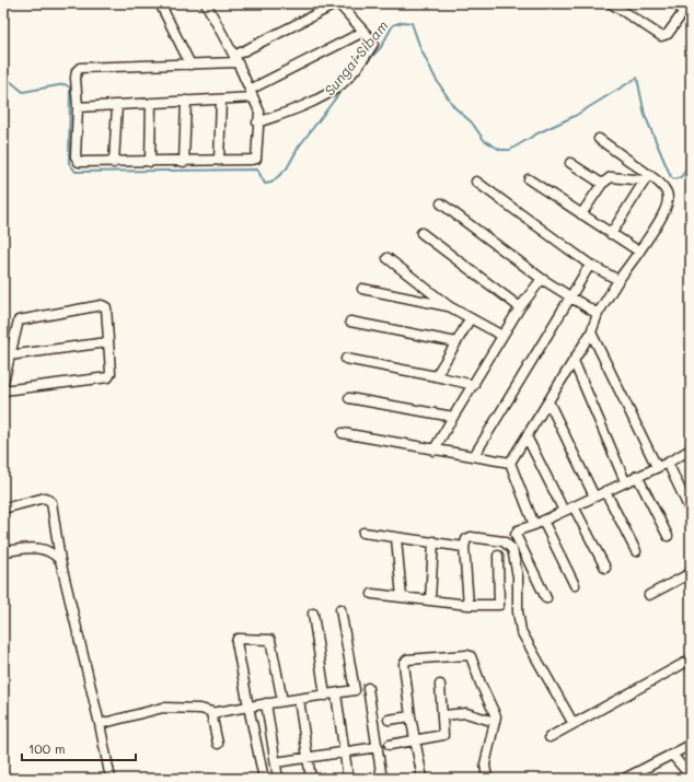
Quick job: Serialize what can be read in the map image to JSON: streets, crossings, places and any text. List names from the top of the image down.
{
  "water": ["Sungai Sibam"],
  "scale_bar": "100 m"
}
